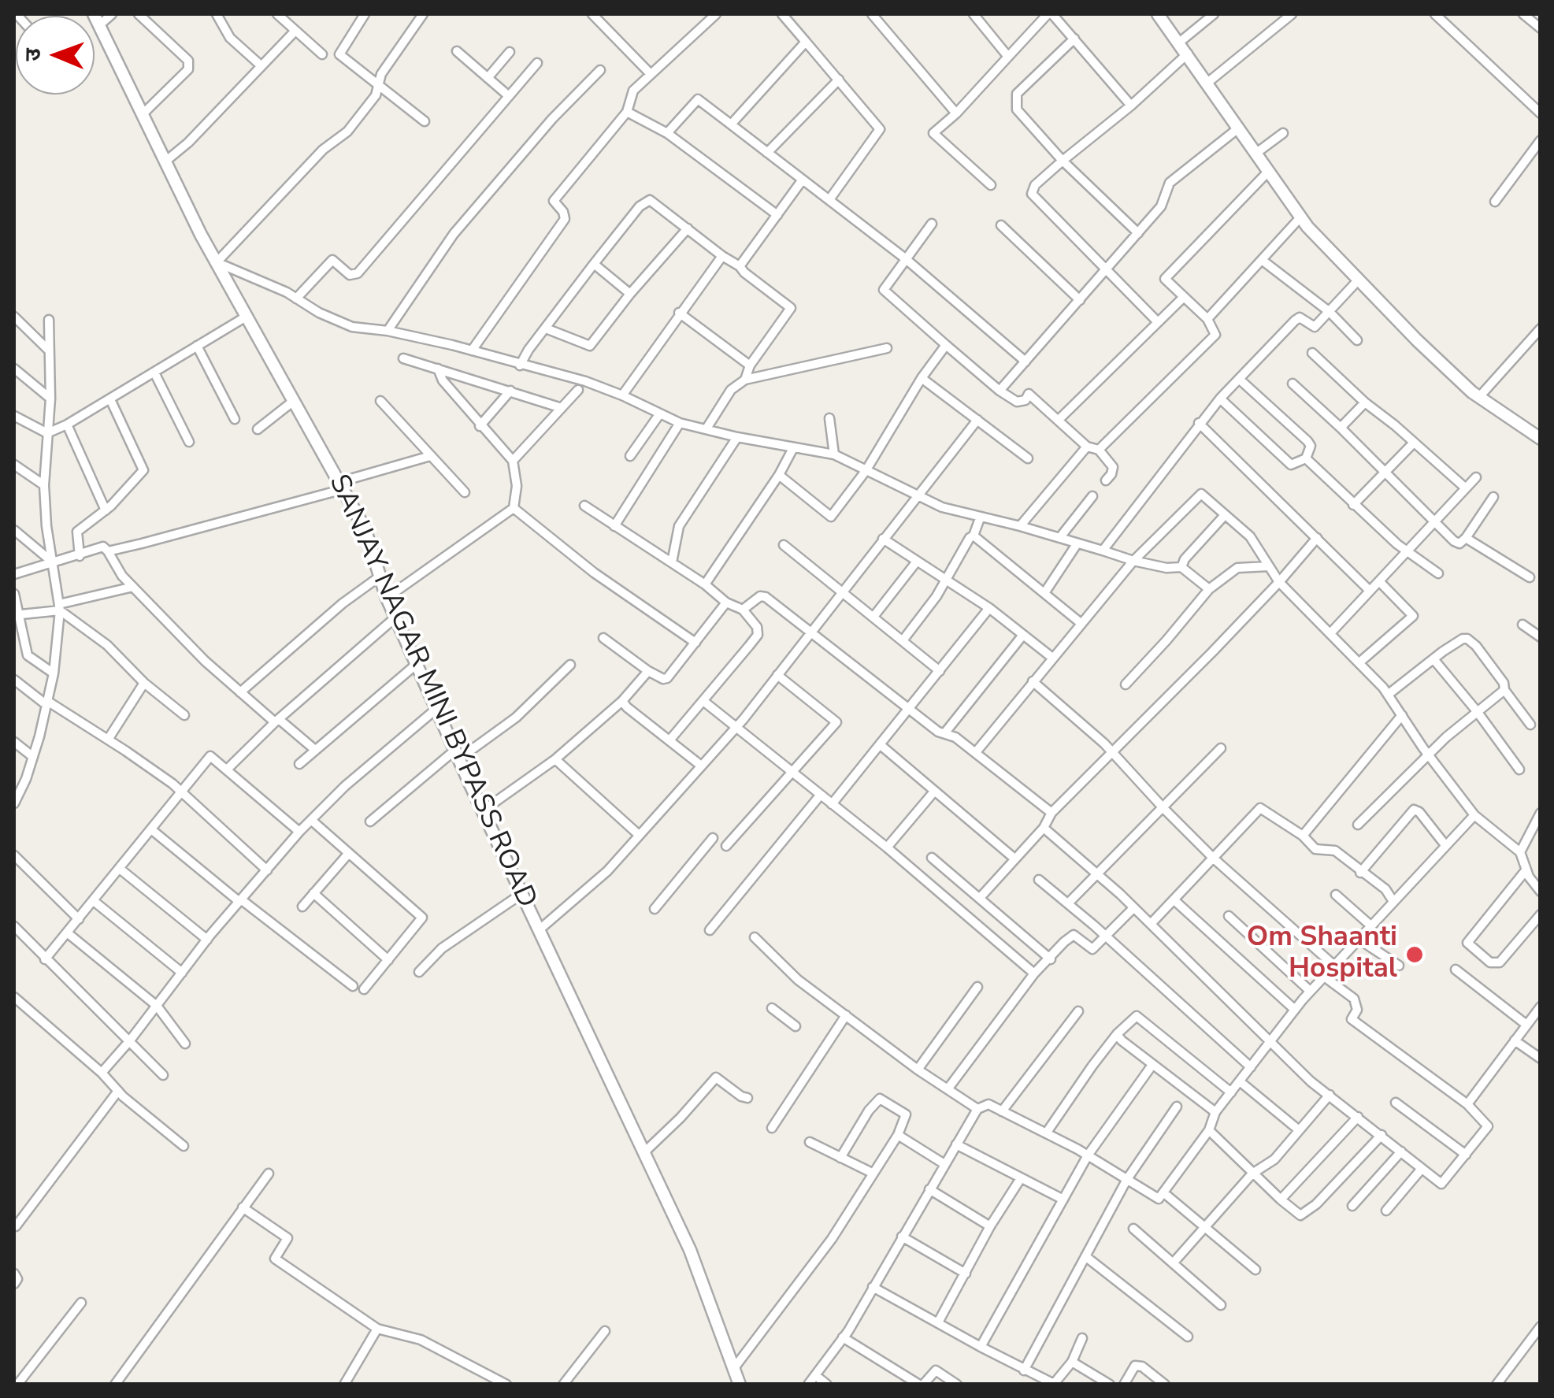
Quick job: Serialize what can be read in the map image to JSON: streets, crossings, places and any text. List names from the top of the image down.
{
  "streets": {
    "street": ["SANJAY NAGAR MINI BYPASS ROAD"]
  },
  "places": ["Om Shaanti Hospital"],
  "north": "left"
}
